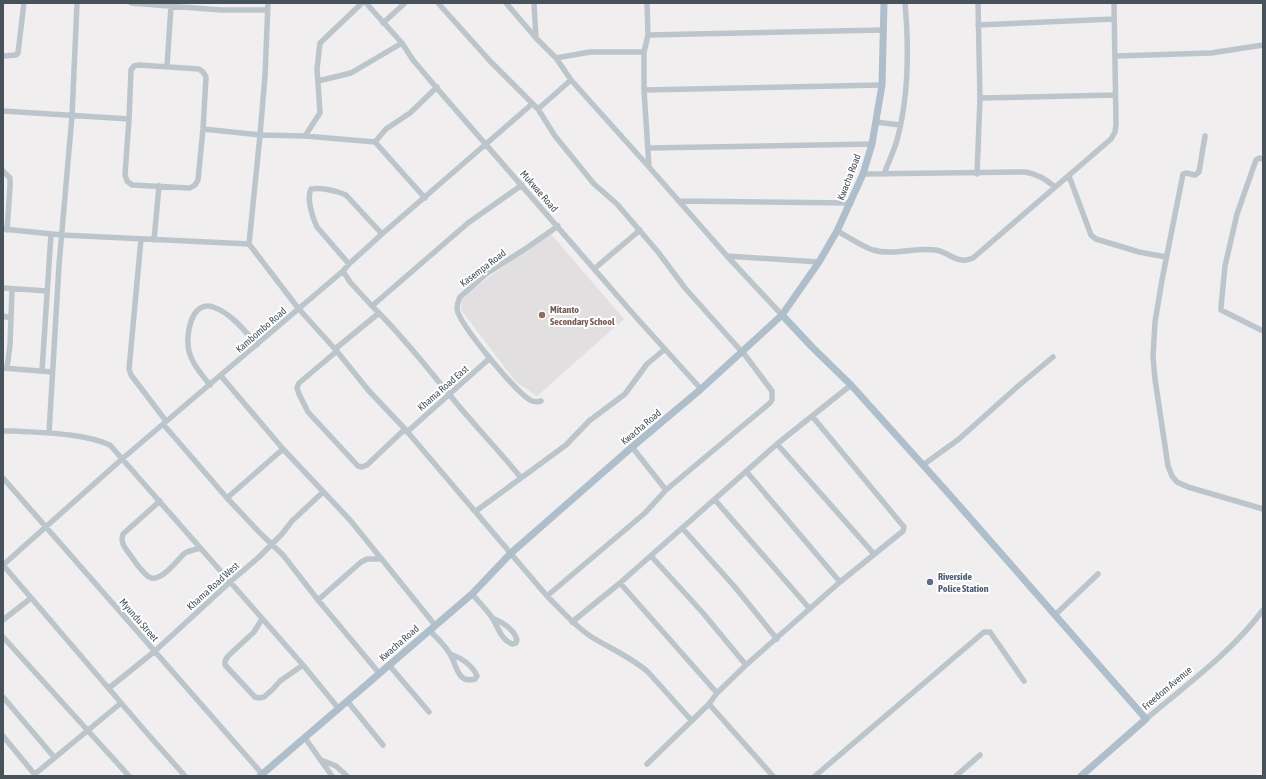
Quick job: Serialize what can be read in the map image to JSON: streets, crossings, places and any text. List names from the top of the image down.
{
  "streets": {
    "main road": ["Kwacha Road", "Freedom Avenue"],
    "street": [
      "Mukwae Road",
      "Kasempa Road",
      "Kambombo Road",
      "Khama Road East",
      "Khama Road West",
      "Myundu Street"
    ]
  },
  "crossings": [
    ["Kwacha Road", "Mukwae Road"],
    ["Kwacha Road", "Myundu Street"],
    ["Mukwae Road", "Kasempa Road"],
    ["Mukwae Road", "Kambombo Road"],
    ["Kasempa Road", "Khama Road East"],
    ["Kambombo Road", "Myundu Street"],
    ["Khama Road West", "Myundu Street"]
  ],
  "places": ["Mitanto Secondary School", "Riverside Police Station"]
}
